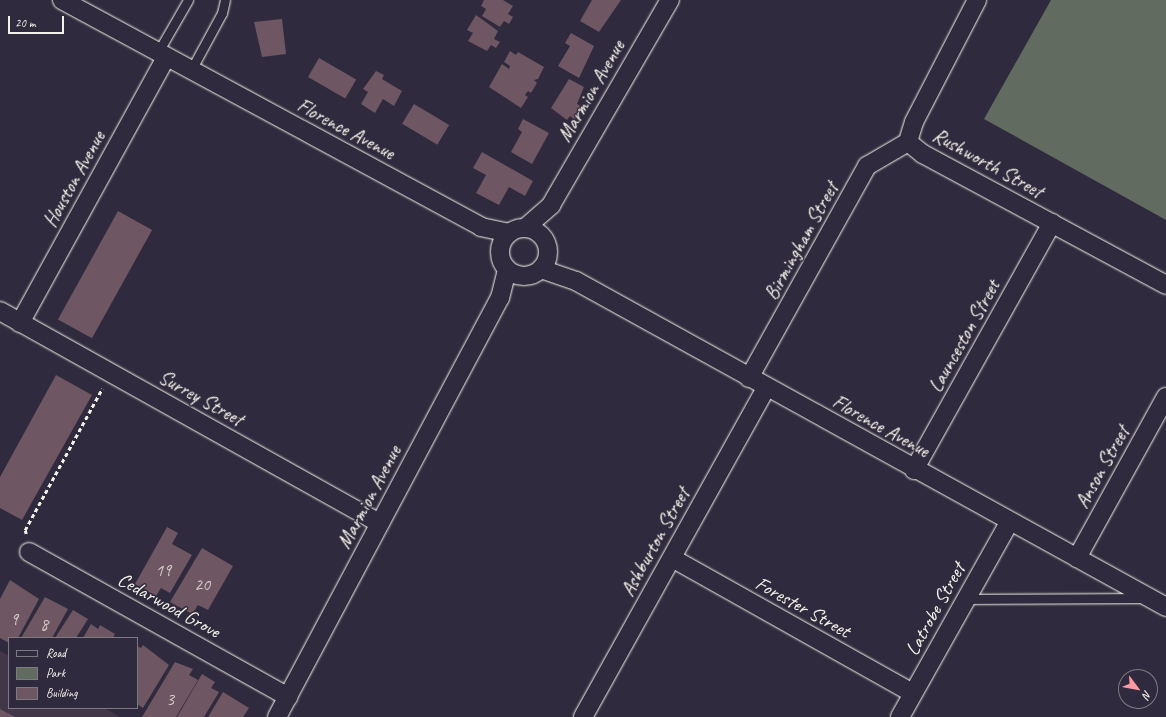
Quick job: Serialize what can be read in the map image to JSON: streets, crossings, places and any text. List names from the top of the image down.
{
  "streets": {
    "street": [
      "Marmion Avenue",
      "Florence Avenue",
      "Rushworth Street",
      "Houston Avenue",
      "Birmingham Street",
      "Launceston Street",
      "Surrey Street",
      "Anson Street",
      "Ashburton Street",
      "Cedarwood Grove",
      "Forester Street",
      "Latrobe Street"
    ]
  },
  "crossings": [
    ["Marmion Avenue", "Florence Avenue"],
    ["Marmion Avenue", "Surrey Street"],
    ["Marmion Avenue", "Cedarwood Grove"],
    ["Florence Avenue", "Houston Avenue"],
    ["Florence Avenue", "Birmingham Street"],
    ["Florence Avenue", "Launceston Street"],
    ["Florence Avenue", "Anson Street"],
    ["Florence Avenue", "Ashburton Street"],
    ["Florence Avenue", "Latrobe Street"],
    ["Rushworth Street", "Birmingham Street"],
    ["Rushworth Street", "Launceston Street"],
    ["Houston Avenue", "Surrey Street"],
    ["Ashburton Street", "Forester Street"],
    ["Forester Street", "Latrobe Street"]
  ],
  "house_numbers": [
    "19",
    "20",
    "9",
    "8",
    "3"
  ],
  "legend": ["Road", "Park", "Building"],
  "scale_bar": "20 m",
  "north": "bottom right"
}
